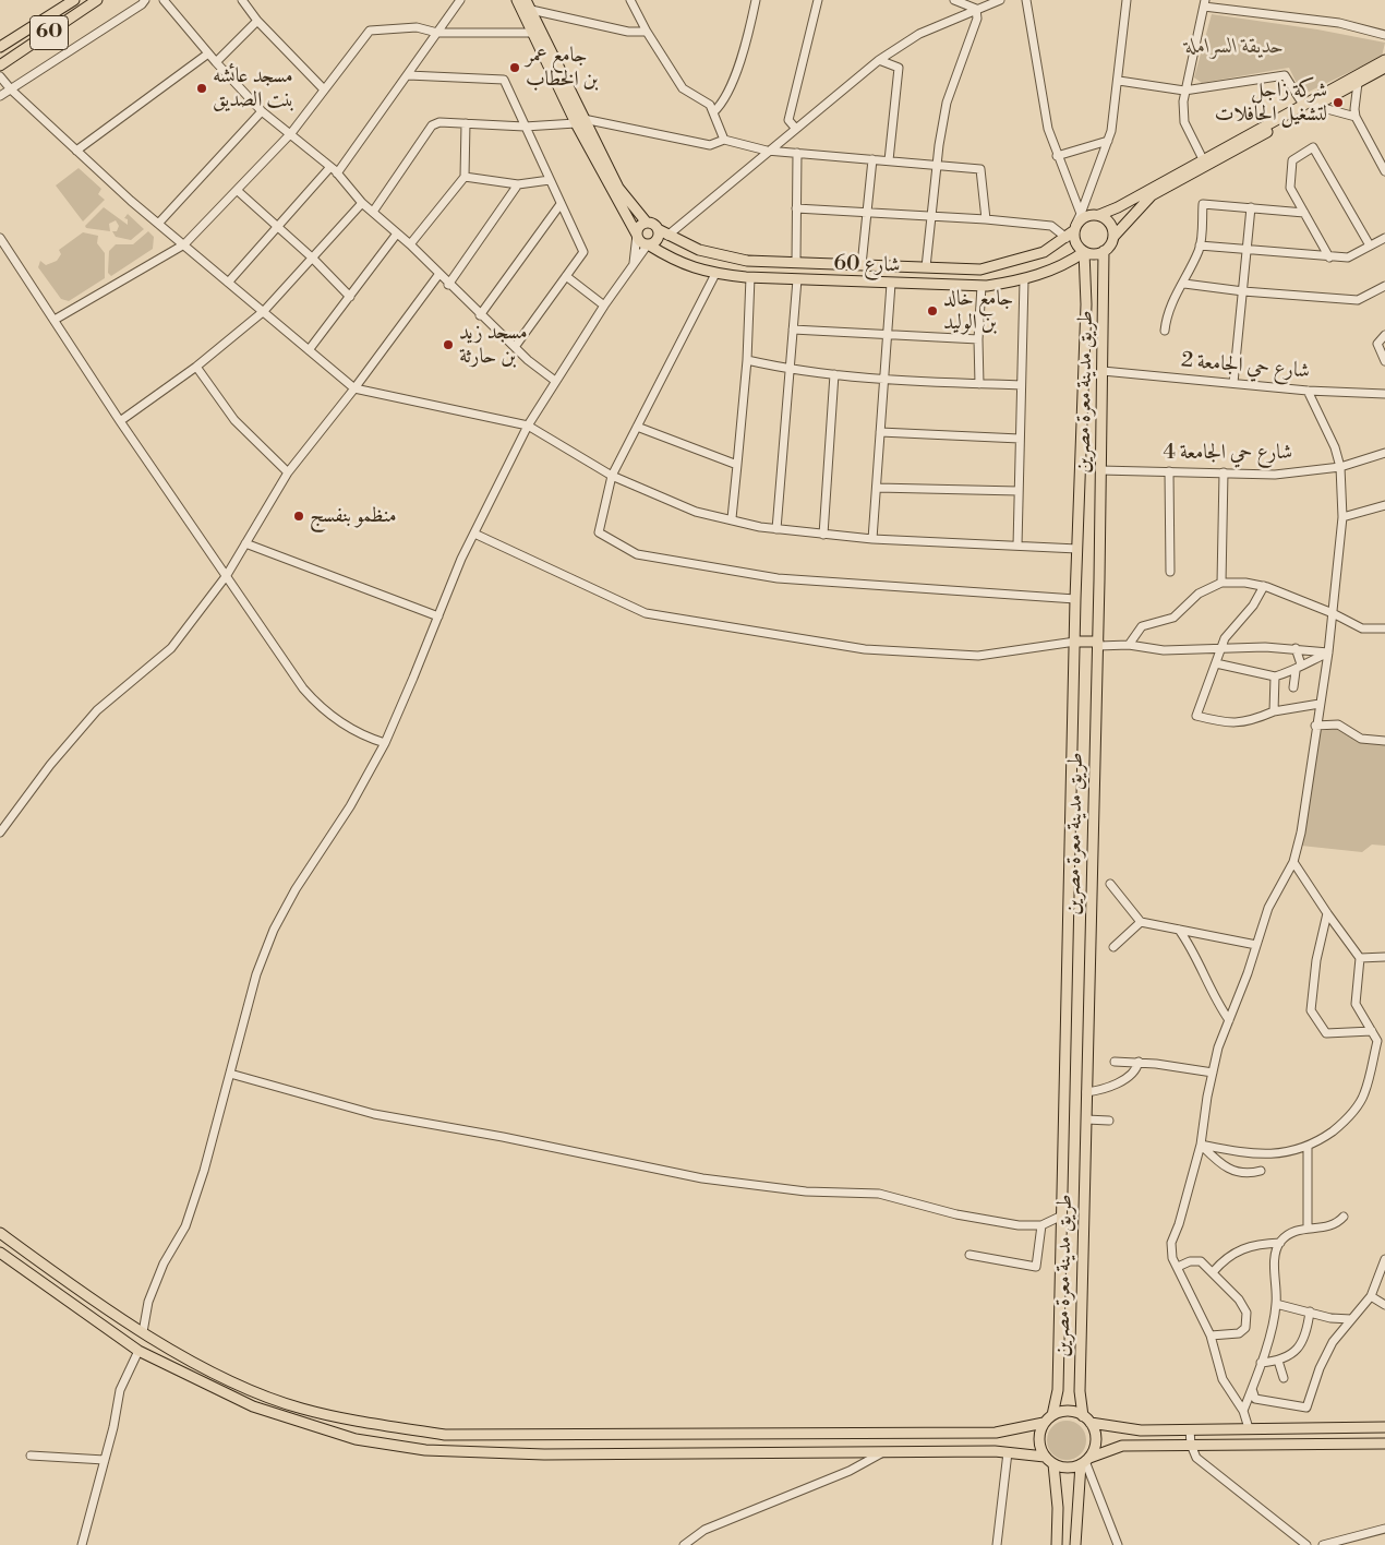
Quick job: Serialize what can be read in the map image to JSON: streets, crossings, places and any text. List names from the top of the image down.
{
  "streets": {
    "main road": ["60", "شارع 60", "طريق مدينة معرة مصرين"],
    "street": ["شارع حي الجامعة 2", "شارع حي الجامعة 4"]
  },
  "crossings": [
    ["شارع 60", "طريق مدينة معرة مصرين"],
    ["شارع حي الجامعة 2", "طريق مدينة معرة مصرين"],
    ["طريق مدينة معرة مصرين", "شارع حي الجامعة 4"]
  ],
  "parks": ["حديقة السراملة"],
  "places": [
    "جامع عمر بن الخطاب",
    "مسجد عائشه بنت الصديق",
    "شركة زاجل لتشغيل الحافلات",
    "جامع خالد بن الوليد",
    "مسجد زيد بن حارثة",
    "منظمو بنفسج"
  ]
}
